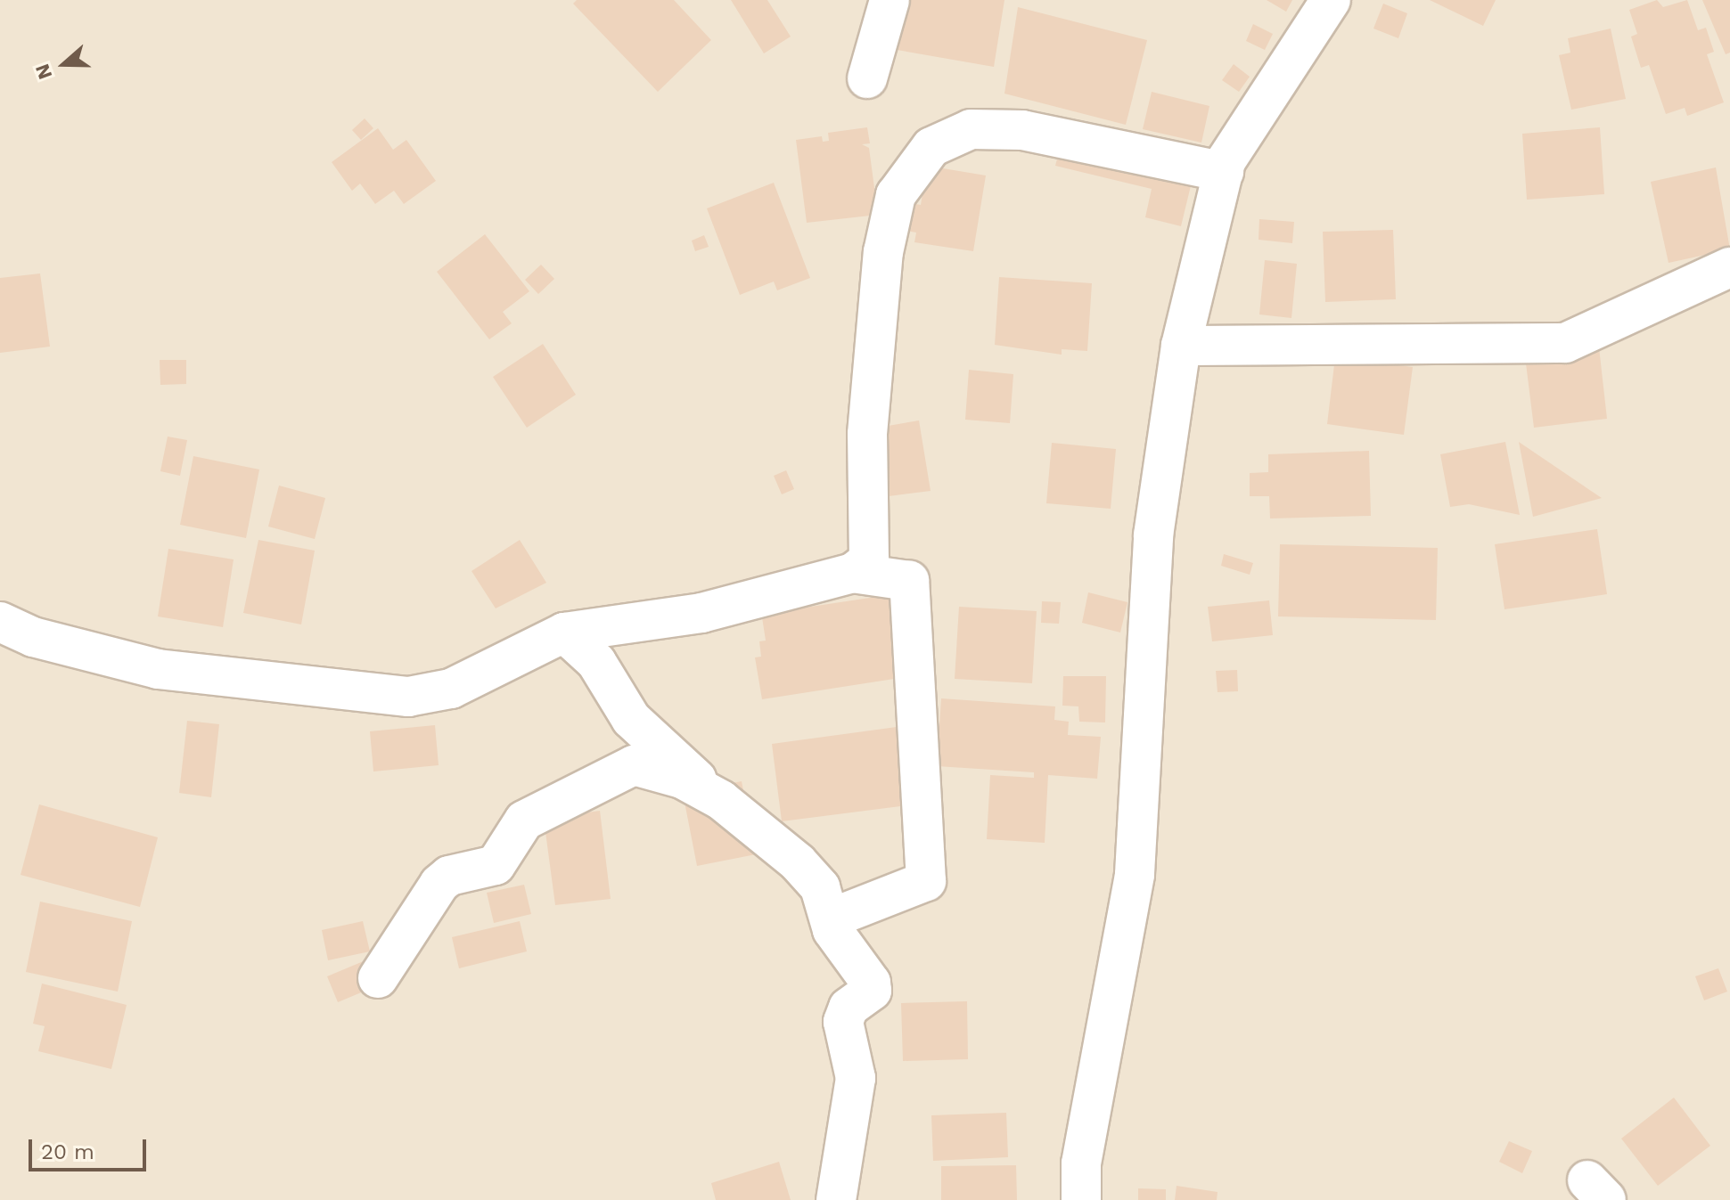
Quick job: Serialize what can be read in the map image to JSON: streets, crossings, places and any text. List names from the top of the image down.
{
  "scale_bar": "20 m",
  "north": "left"
}
